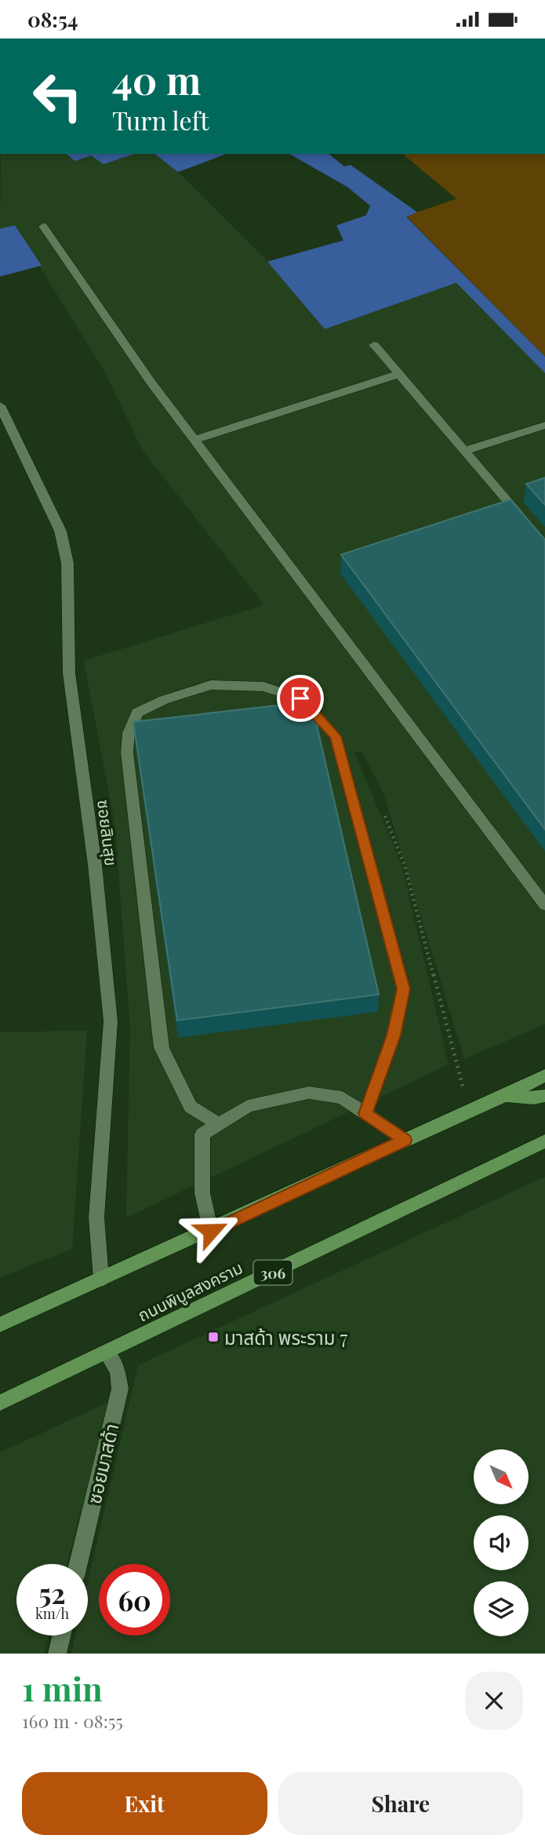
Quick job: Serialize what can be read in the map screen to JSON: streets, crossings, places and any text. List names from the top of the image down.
{
  "streets": {
    "main road": ["306", "ถนนพิบูลสงคราม"],
    "street": ["ซอยสินสุข", "ซอยมาสด้า"]
  },
  "crossings": [
    ["ถนนพิบูลสงคราม", "ซอยมาสด้า"]
  ],
  "places": {
    "transit": ["มาสด้า พระราม 7"]
  },
  "north": "bottom right",
  "page": {
    "status": "08:54",
    "turn": ["40 m", "Turn left"],
    "speed": "52 km/h",
    "limit": "60",
    "heading": ["1 min", "160 m · 08:55"],
    "buttons": ["Exit", "Share"]
  }
}
